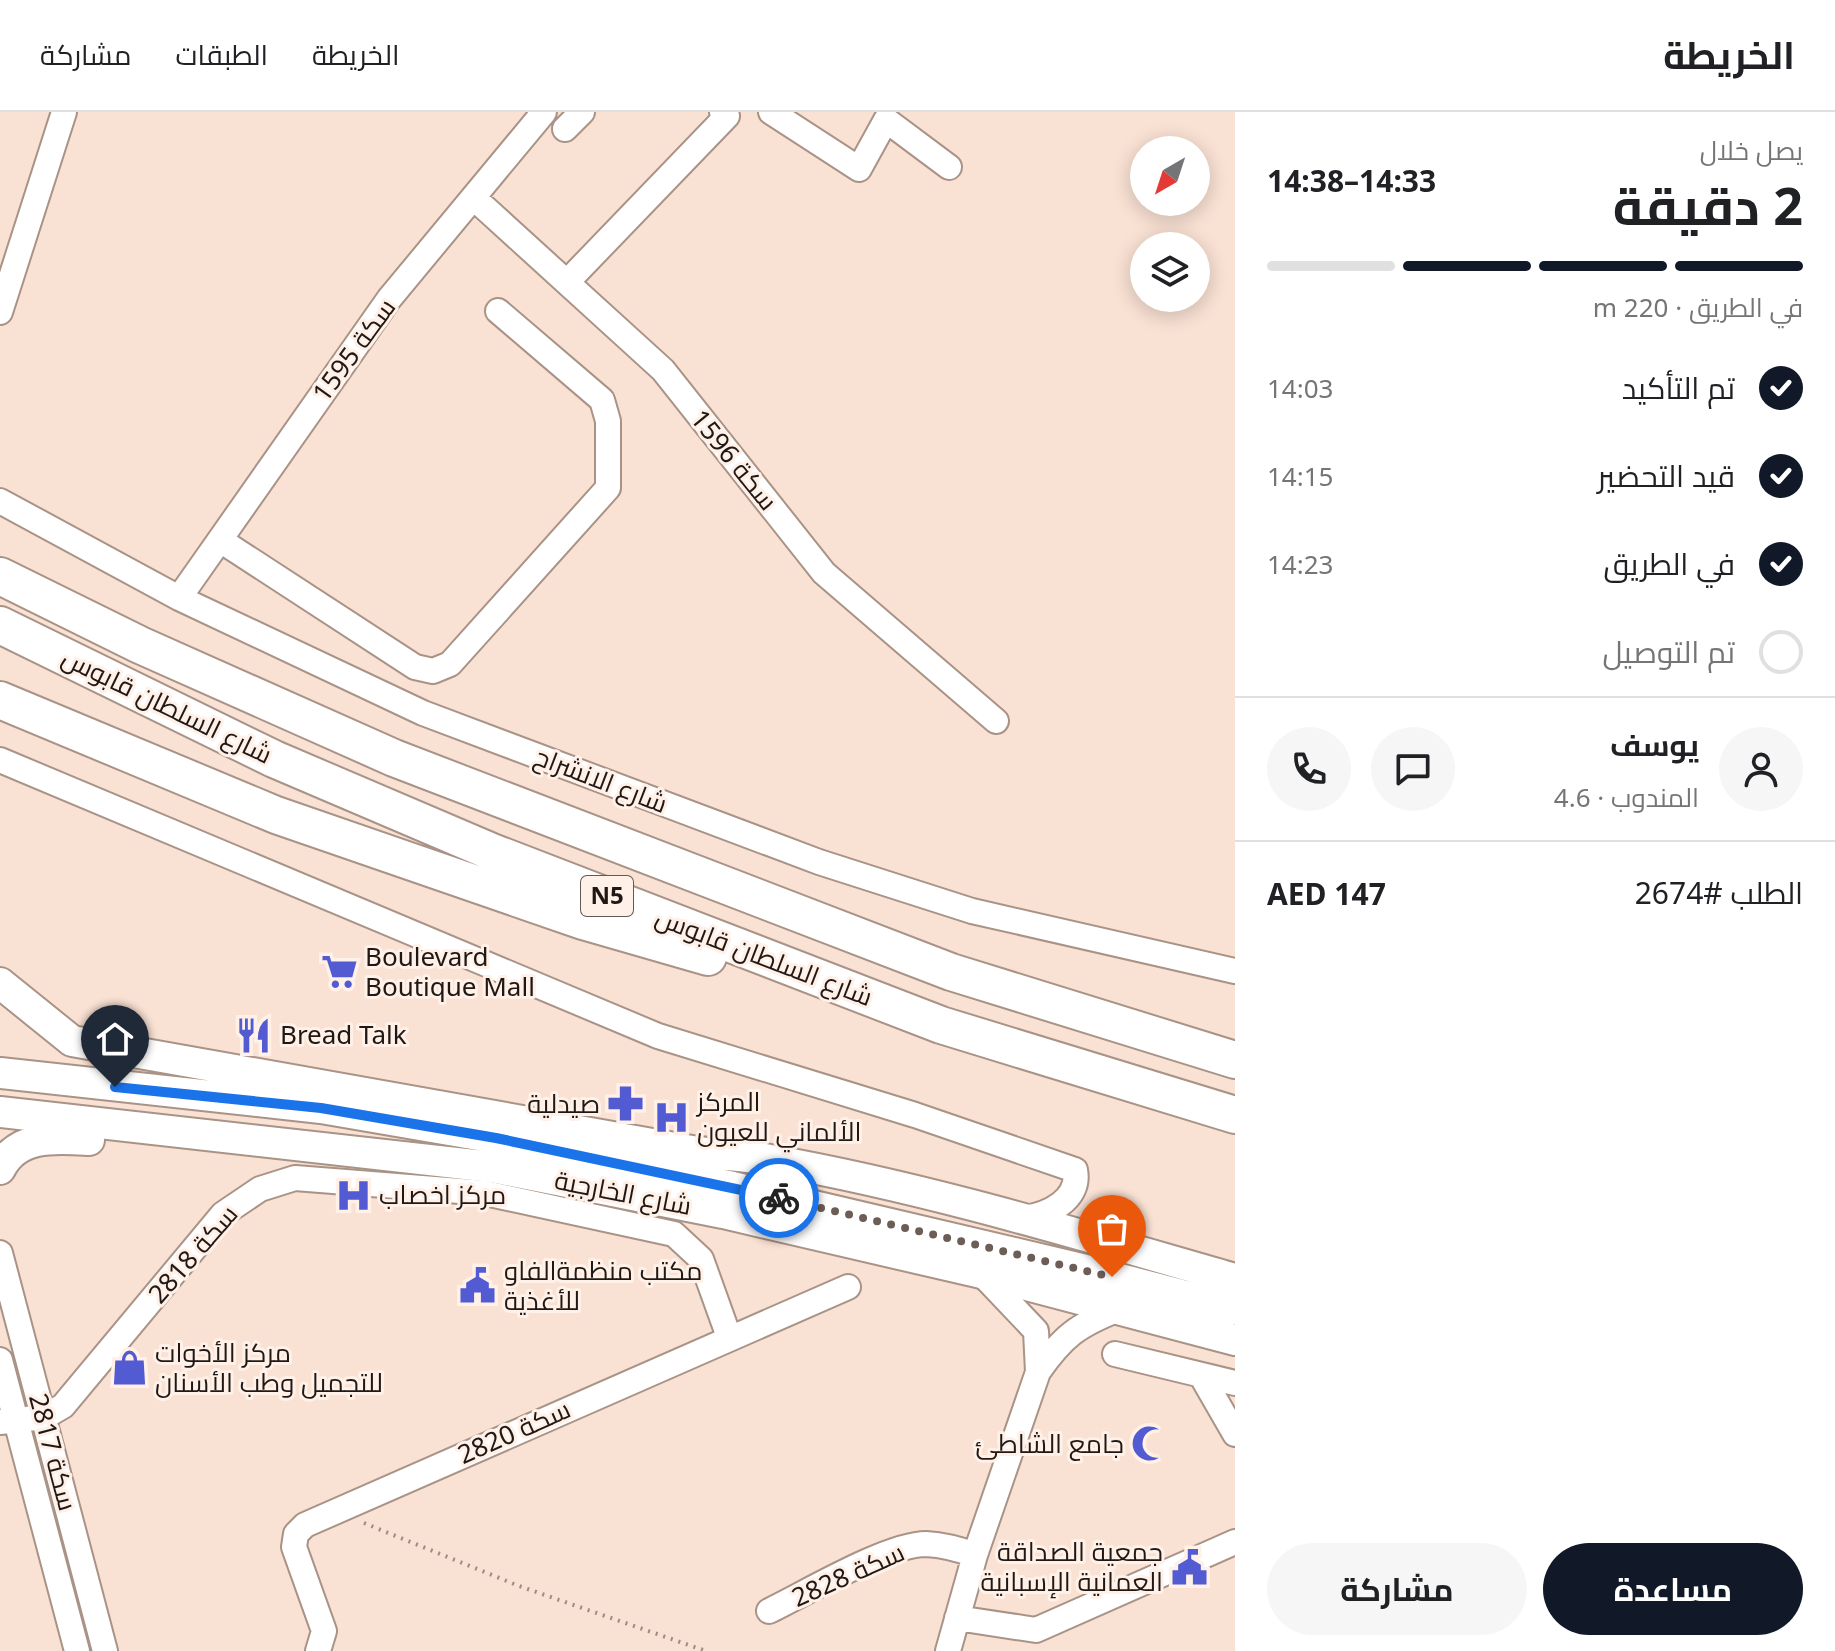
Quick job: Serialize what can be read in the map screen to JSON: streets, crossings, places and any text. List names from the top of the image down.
{
  "streets": {
    "highway": ["شارع السلطان قابوس", "N5"],
    "main road": ["شارع الخارجية"],
    "street": [
      "سكة 1595",
      "سكة 1596",
      "شارع الانشراح",
      "سكة 2818",
      "سكة 2820",
      "سكة 2817",
      "سكة 2828"
    ]
  },
  "crossings": [
    ["سكة 1595", "سكة 1596"],
    ["سكة 1595", "شارع الانشراح"],
    ["سكة 2818", "سكة 2820"],
    ["سكة 2818", "سكة 2817"]
  ],
  "places": {
    "supermarket": ["Boulevard Boutique Mall"],
    "restaurant": ["Bread Talk"],
    "pharmacy": ["صيدلية"],
    "hospital": ["المركز الألماني للعيون", "مركز اخصاب"],
    "public building": ["مكتب منظمةالفاو للأغذية", "جمعية الصداقة العمانية الإسبانية"],
    "shop": ["مركز الأخوات للتجميل وطب الأسنان"],
    "mosque": ["جامع الشاطئ"]
  },
  "north": "bottom left",
  "page": {
    "header": "الخريطة",
    "nav": ["الخريطة", "الطبقات", "مشاركة"],
    "heading": ["2 دقيقة", "يصل خلال", "14:33–14:38"],
    "panel": [
      "يوسف",
      "المندوب · 4.6",
      "الطلب #2674",
      "AED 147"
    ],
    "bar": "في الطريق · 220 m",
    "list": [
      ["تم التأكيد", "14:03"],
      ["قيد التحضير", "14:15"],
      ["في الطريق", "14:23"],
      "تم التوصيل"
    ],
    "buttons": ["مساعدة", "مشاركة"]
  }
}
